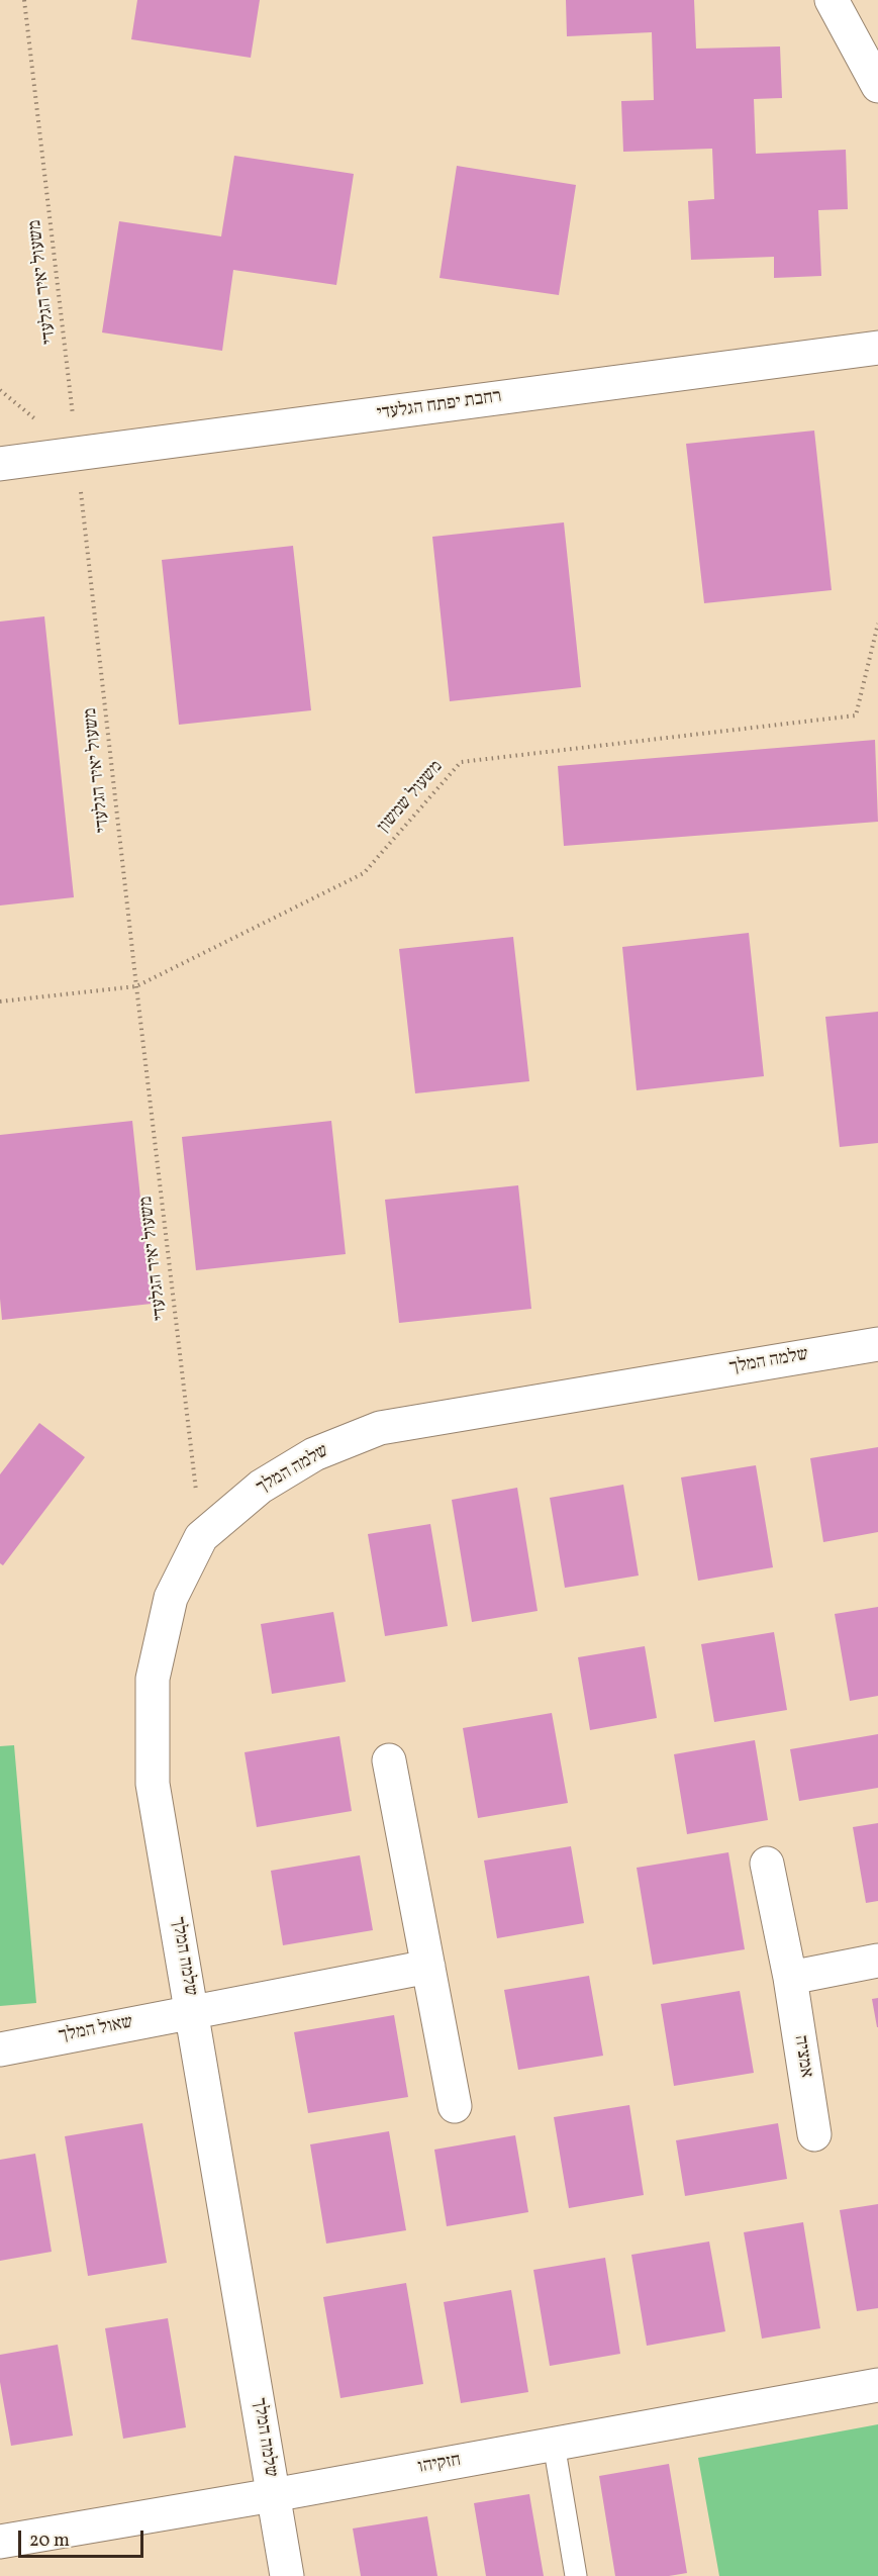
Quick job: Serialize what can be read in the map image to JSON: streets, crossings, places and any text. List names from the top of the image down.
{
  "streets": {
    "street": [
      "רחבת יפתח הגלעדי",
      "שלמה המלך",
      "שאול המלך",
      "אמציה",
      "חזקיהו"
    ],
    "path": ["משעול יאיר הגלעדי", "משעול שמשון"]
  },
  "crossings": [
    ["משעול יאיר הגלעדי", "רחבת יפתח הגלעדי"],
    ["משעול יאיר הגלעדי", "משעול שמשון"],
    ["משעול יאיר הגלעדי", "שלמה המלך"],
    ["שלמה המלך", "שאול המלך"],
    ["שלמה המלך", "חזקיהו"]
  ],
  "scale_bar": "20 m"
}
